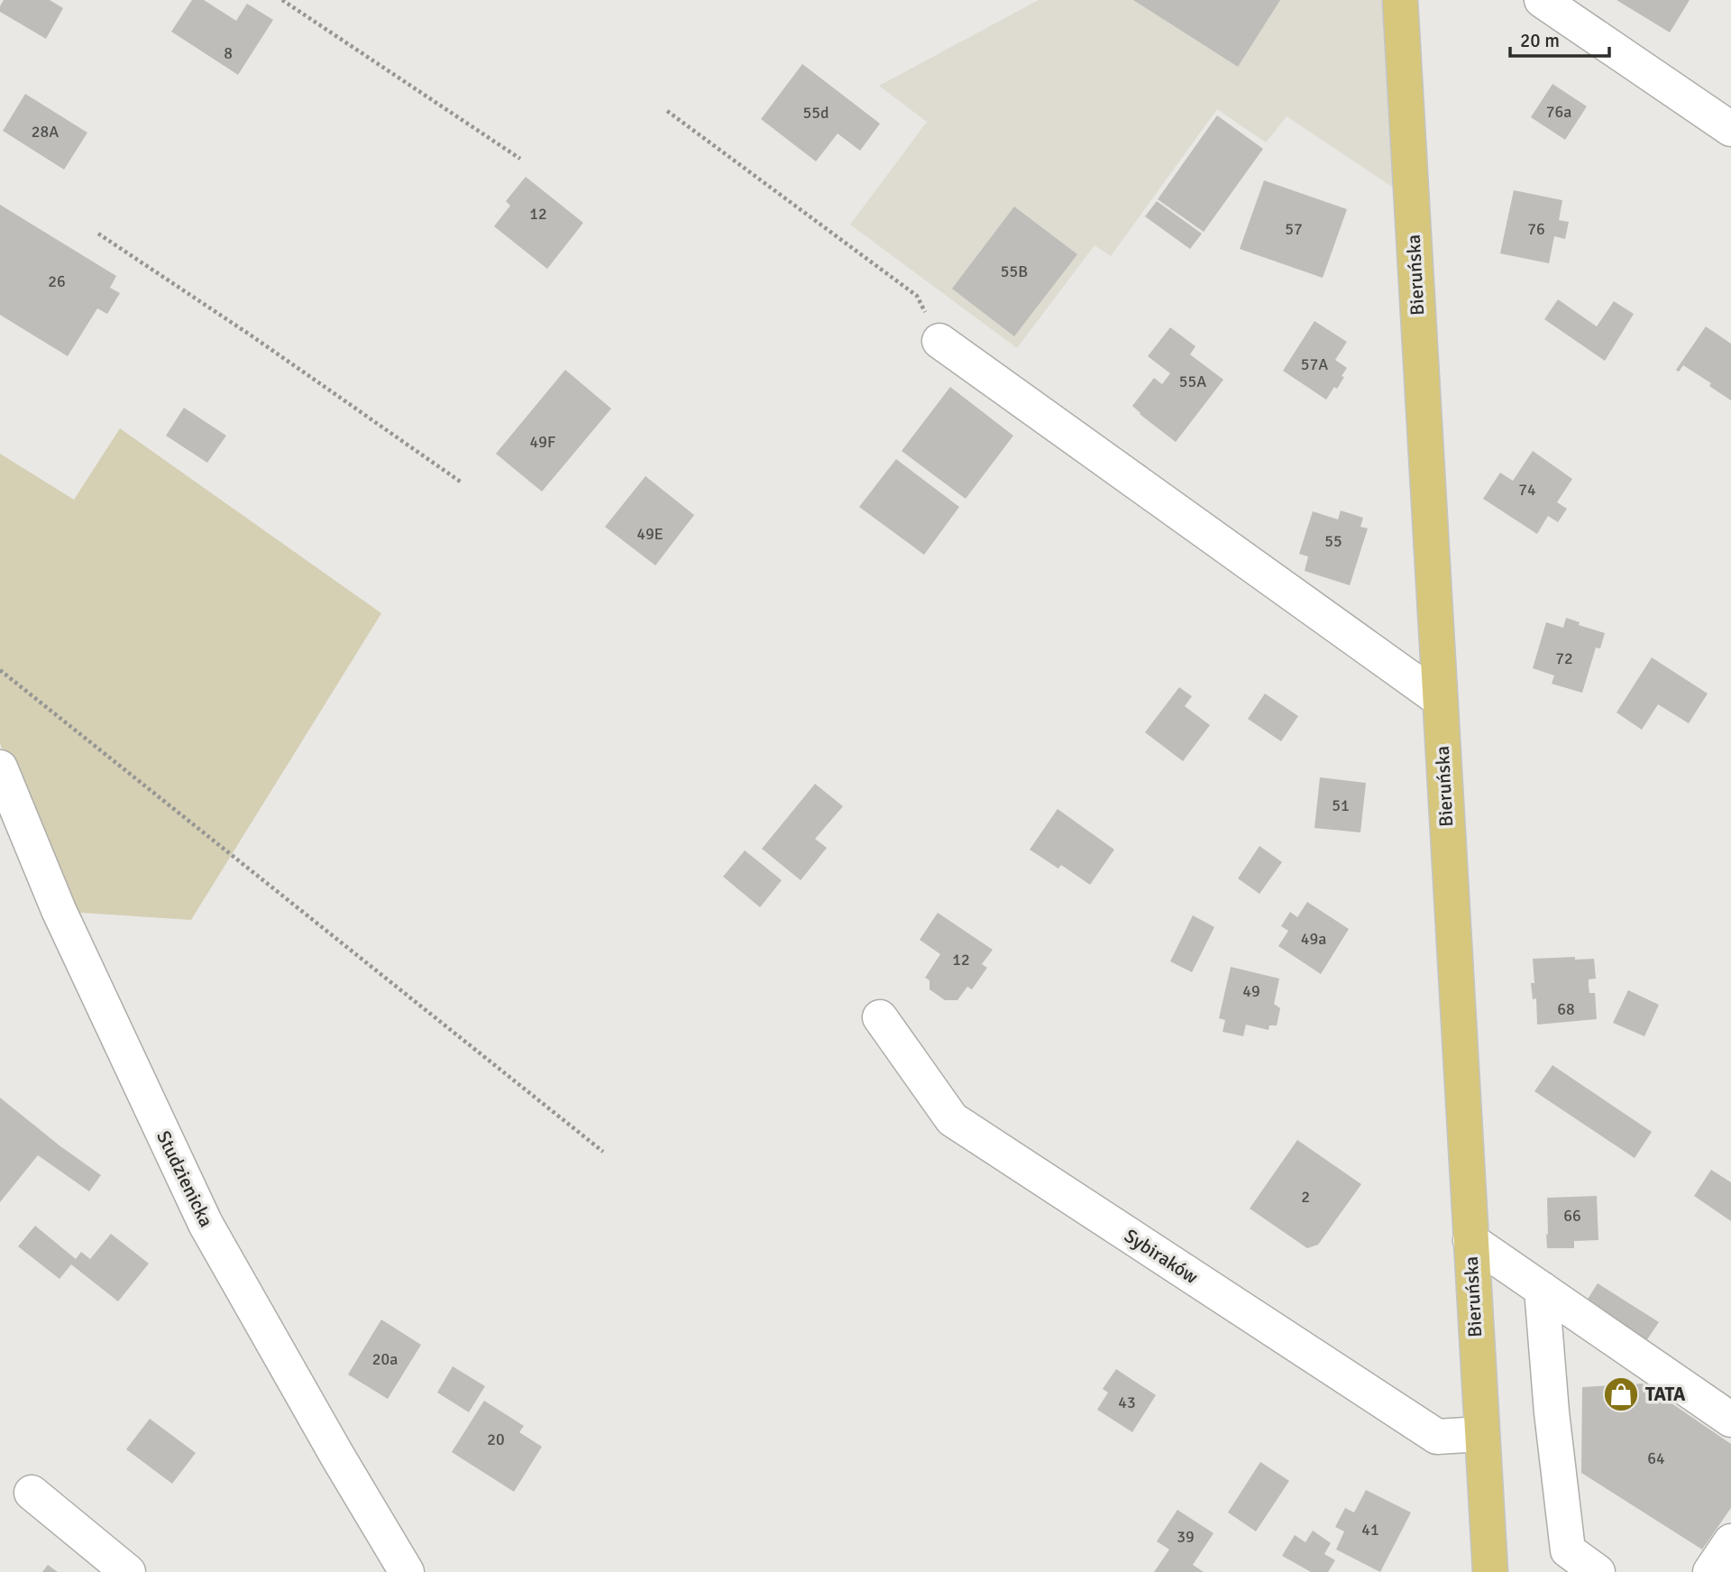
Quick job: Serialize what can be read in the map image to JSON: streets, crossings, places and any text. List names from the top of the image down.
{
  "streets": {
    "main road": ["Bieruńska"],
    "street": ["Studzienicka", "Sybiraków"]
  },
  "crossings": [
    ["Bieruńska", "Sybiraków"]
  ],
  "places": {
    "shop": ["TATA"]
  },
  "house_numbers": [
    "8",
    "76a",
    "55d",
    "28A",
    "12",
    "57",
    "76",
    "55B",
    "26",
    "57A",
    "55A",
    "49F",
    "74",
    "49E",
    "55",
    "72",
    "51",
    "49a",
    "12",
    "49",
    "68",
    "2",
    "66",
    "20a",
    "43",
    "20",
    "64",
    "41",
    "39"
  ],
  "scale_bar": "20 m"
}
